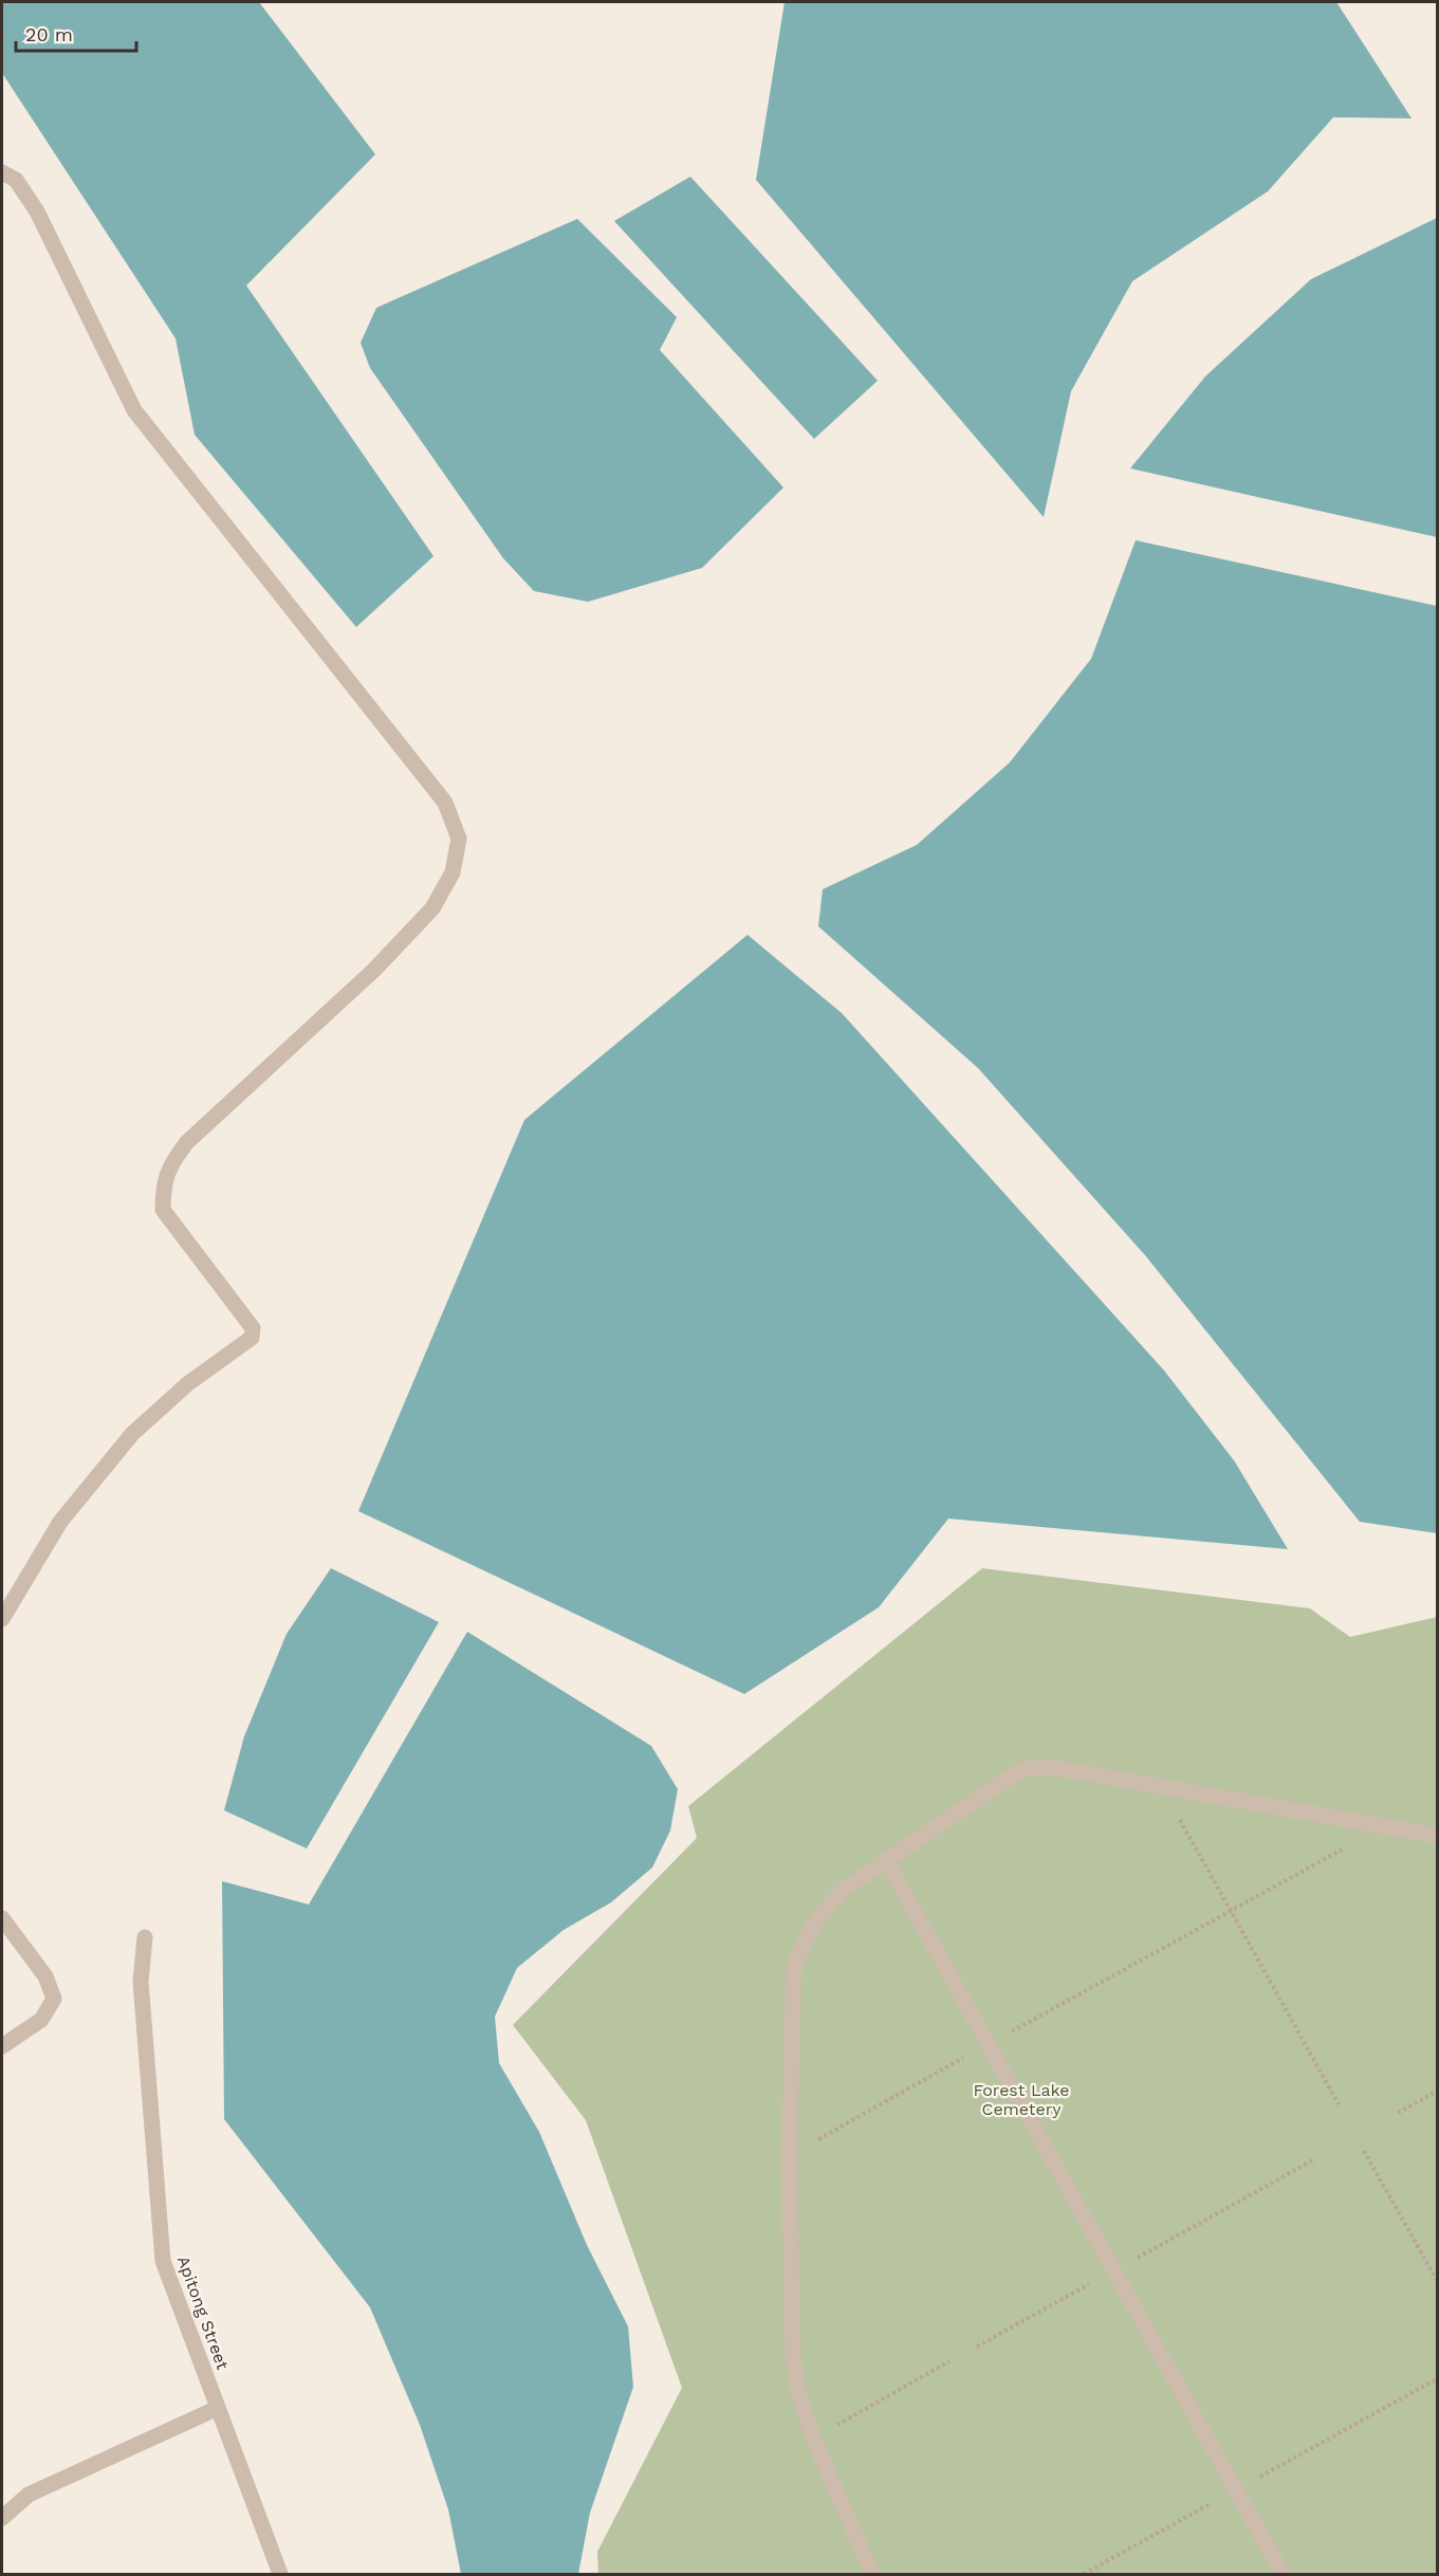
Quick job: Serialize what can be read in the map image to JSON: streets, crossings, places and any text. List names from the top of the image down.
{
  "streets": {
    "street": ["Apitong Street"]
  },
  "parks": ["Forest Lake Cemetery"],
  "scale_bar": "20 m"
}
